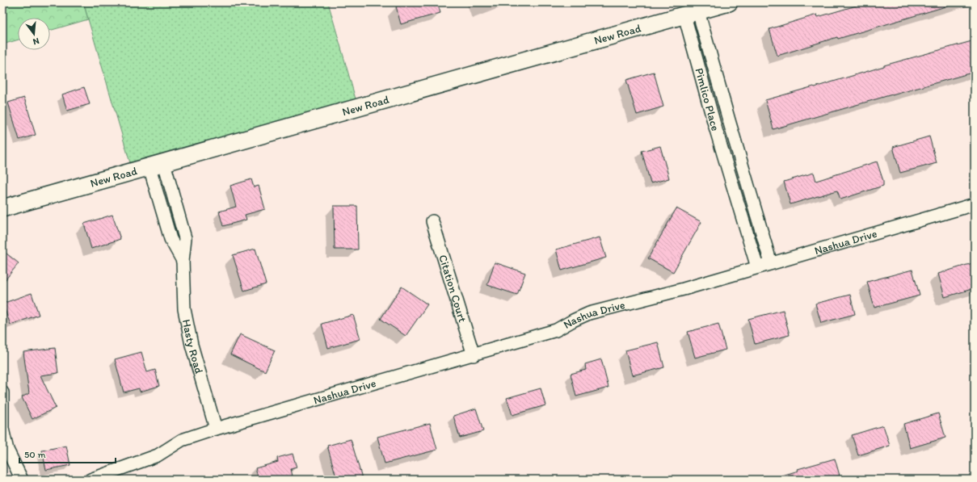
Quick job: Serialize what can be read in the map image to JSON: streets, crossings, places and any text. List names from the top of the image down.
{
  "streets": {
    "street": [
      "New Road",
      "Pimlico Place",
      "Nashua Drive",
      "Citation Court",
      "Hasty Road"
    ]
  },
  "crossings": [
    ["New Road", "Pimlico Place"],
    ["New Road", "Hasty Road"],
    ["Pimlico Place", "Nashua Drive"],
    ["Nashua Drive", "Citation Court"],
    ["Nashua Drive", "Hasty Road"]
  ],
  "scale_bar": "50 m",
  "north": "bottom"
}
